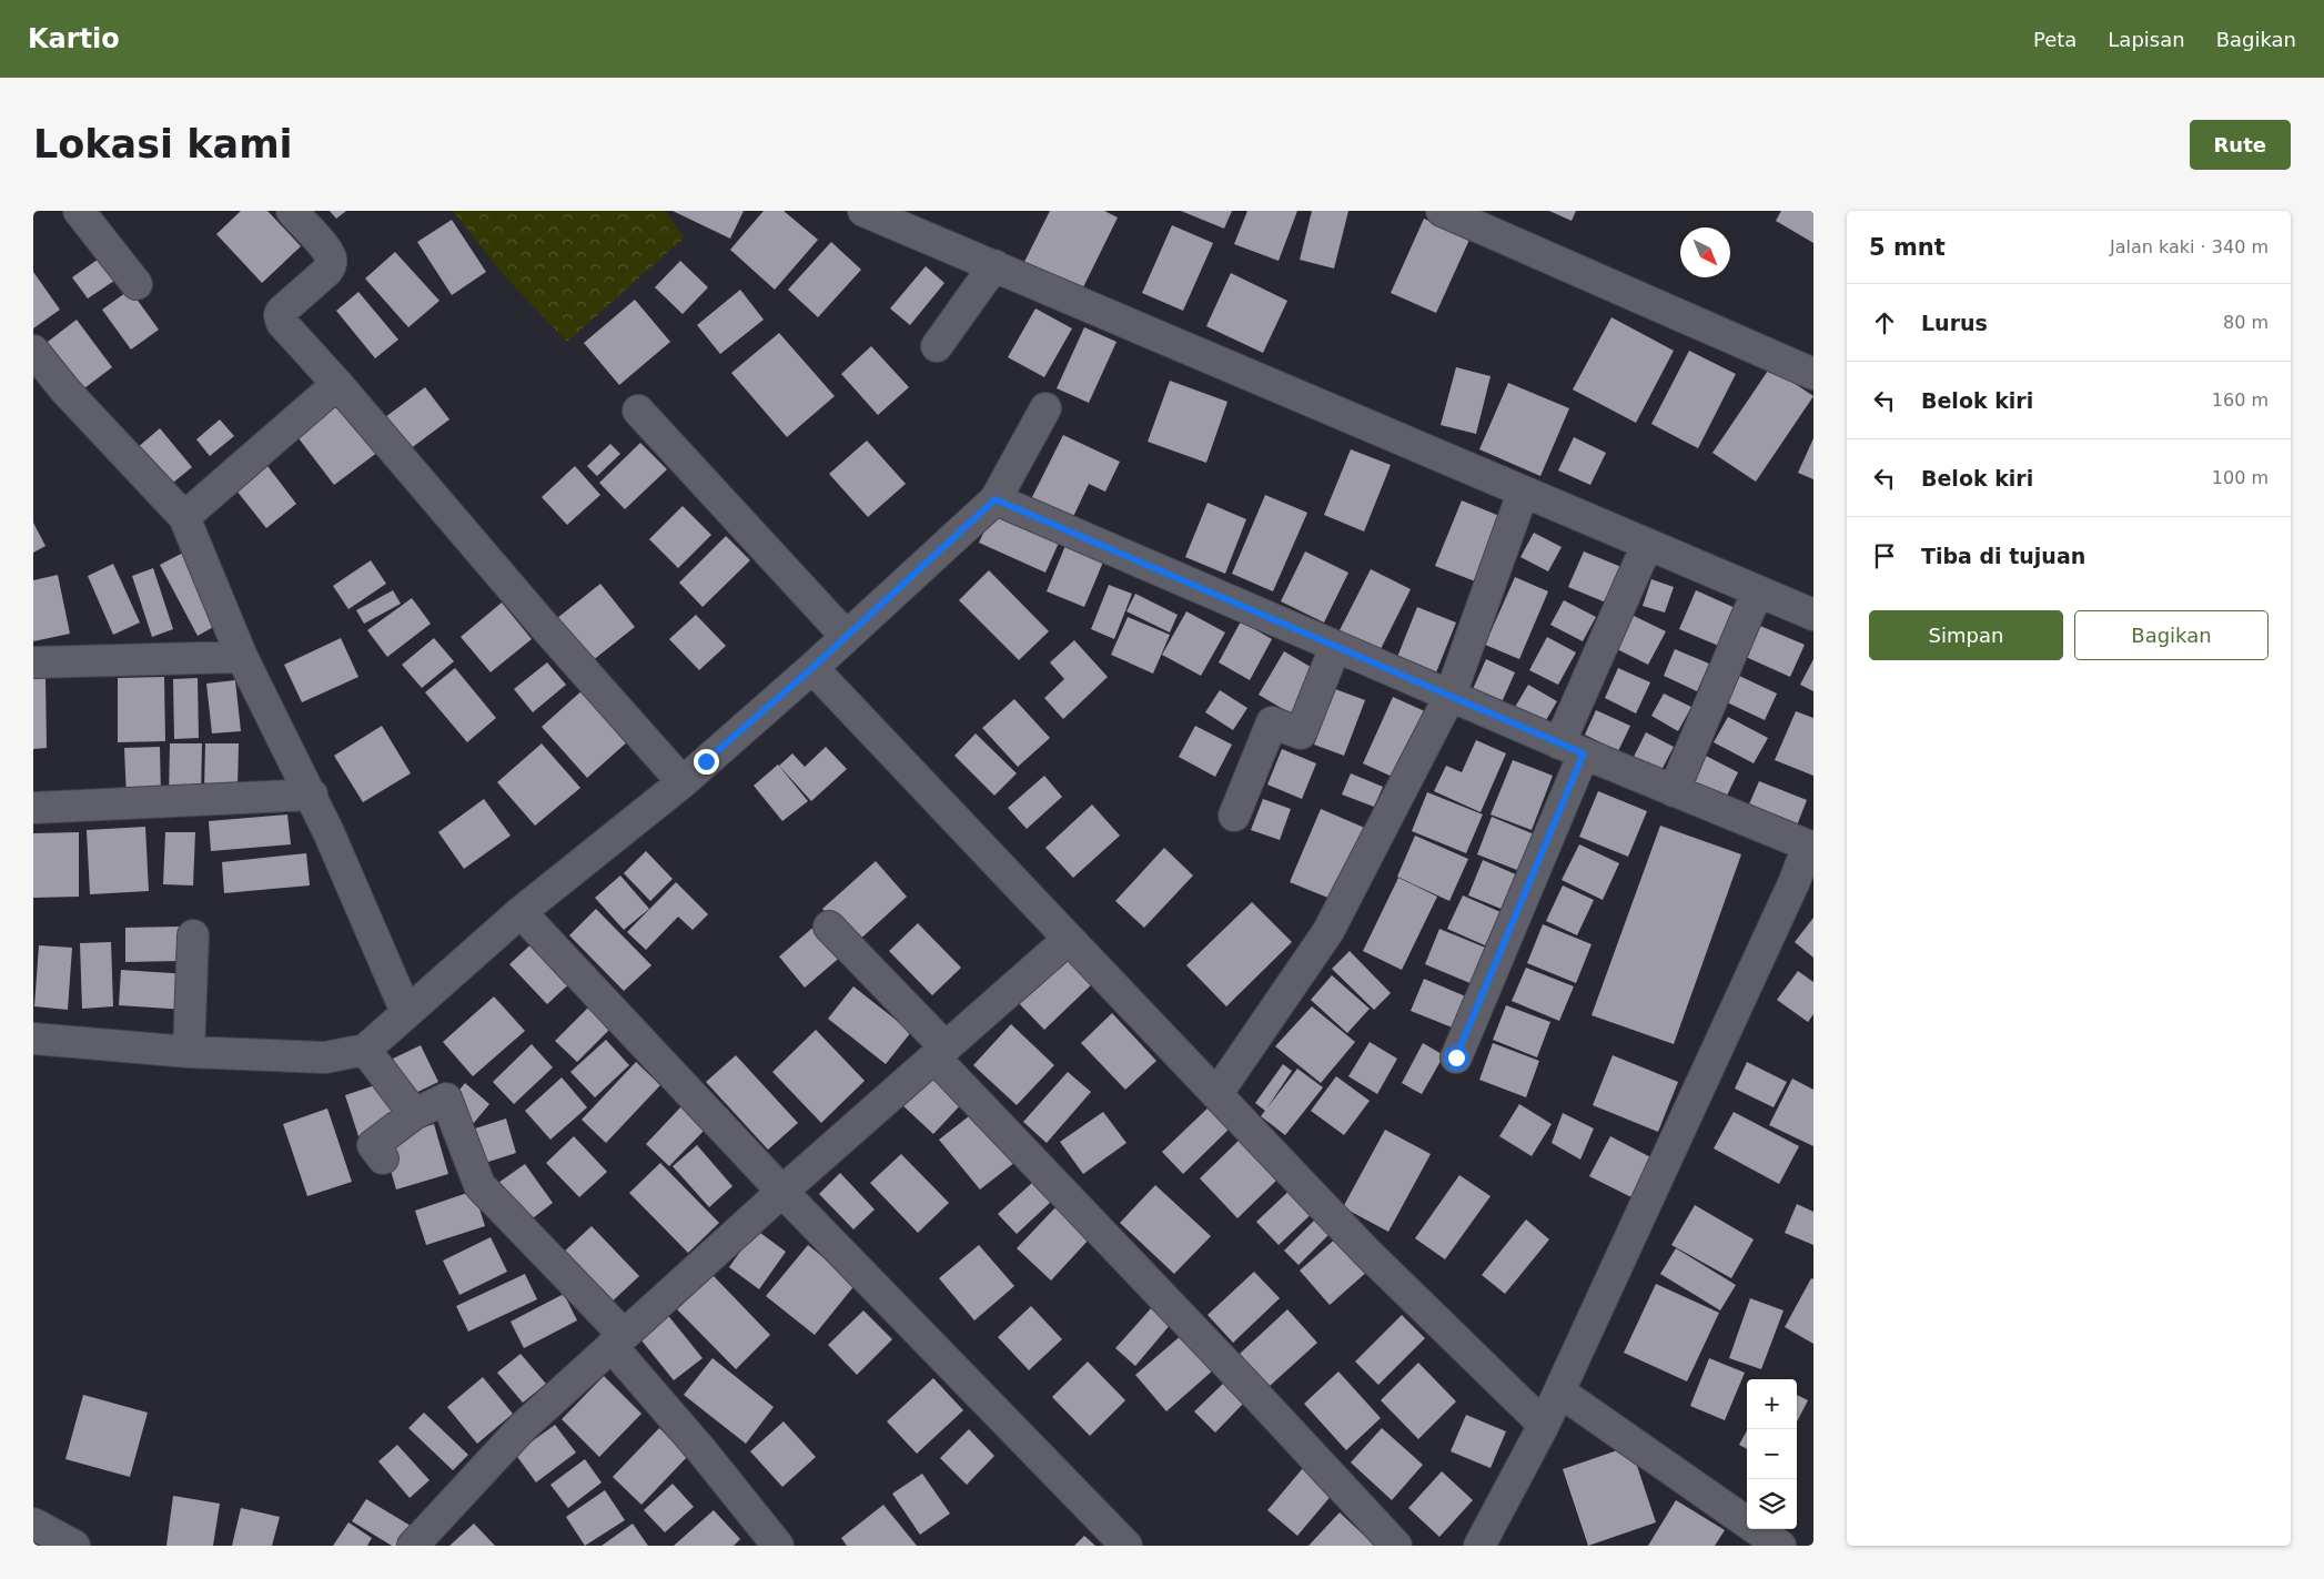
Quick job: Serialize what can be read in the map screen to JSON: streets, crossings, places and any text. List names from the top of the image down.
{
  "north": "bottom right",
  "page": {
    "header": "Kartio",
    "nav": ["Peta", "Lapisan", "Bagikan"],
    "buttons": [
      "Rute",
      ["Simpan", "Bagikan"]
    ],
    "title": "Lokasi kami",
    "heading": ["5 mnt", "Jalan kaki · 340 m"],
    "list": [
      ["Lurus", "80 m"],
      ["Belok kiri", "160 m"],
      ["Belok kiri", "100 m"],
      "Tiba di tujuan"
    ],
    "map_buttons": ["+", "−"]
  }
}
